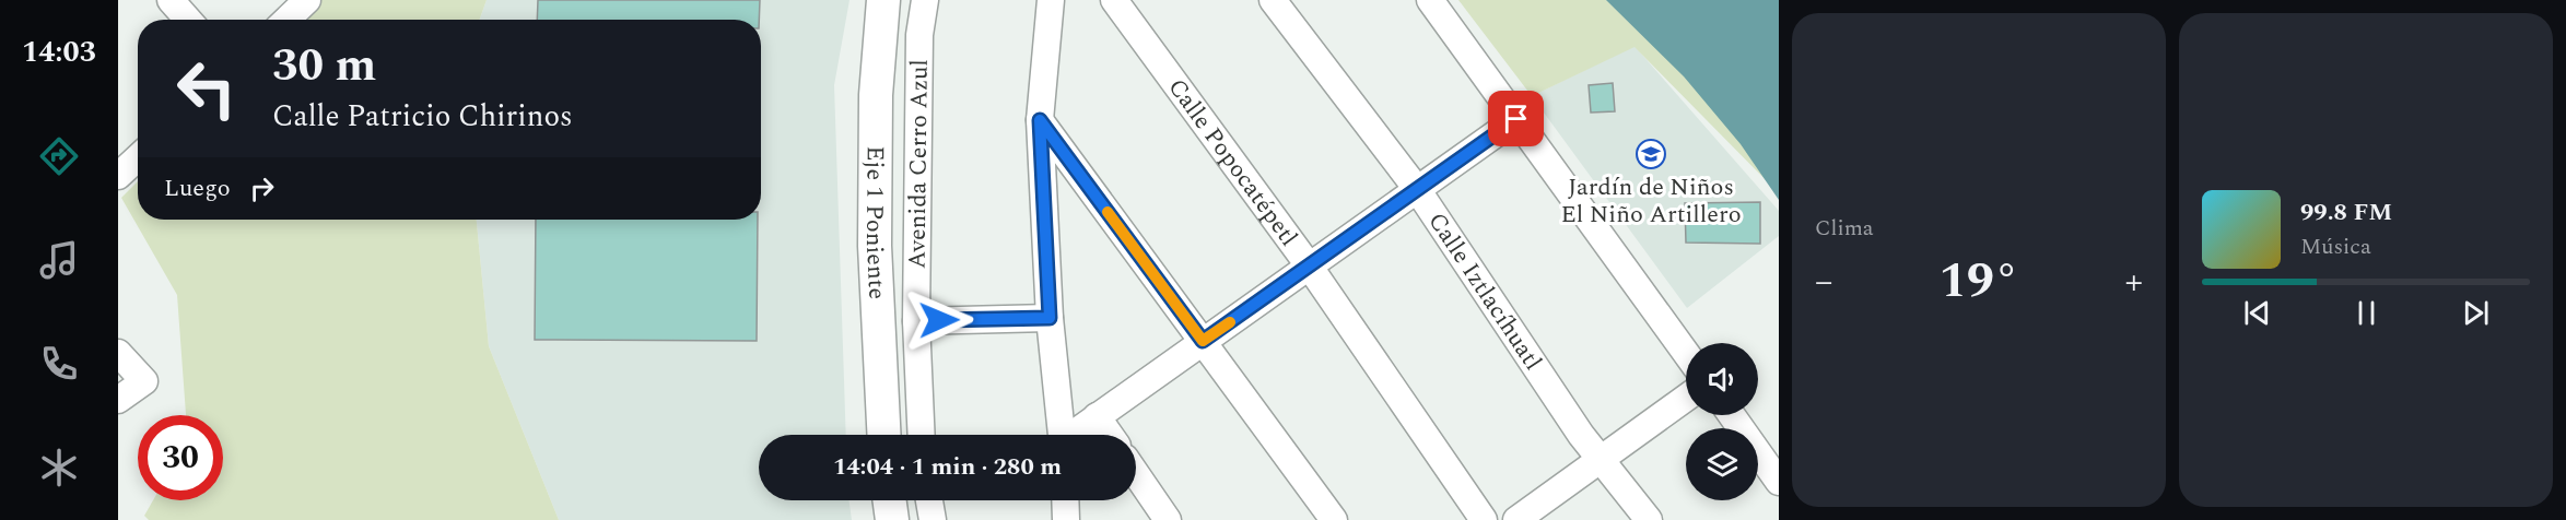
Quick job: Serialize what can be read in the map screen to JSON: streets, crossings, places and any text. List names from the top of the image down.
{
  "streets": {
    "main road": ["Eje 1 Poniente"],
    "street": ["Calle Popocatépetl", "Avenida Cerro Azul", "Calle Iztlacíhuatl"]
  },
  "places": {
    "school or university": ["Jardín de Niños El Niño Artillero"]
  },
  "page": {
    "tabs": "14:03",
    "tile": "Clima",
    "turn": ["30 m", "Calle Patricio Chirinos"],
    "then": "Luego",
    "song": ["99.8 FM", "Música"],
    "heat": ["−", "19°", "+"],
    "limit": "30",
    "trip": "14:04 · 1 min · 280 m"
  }
}
